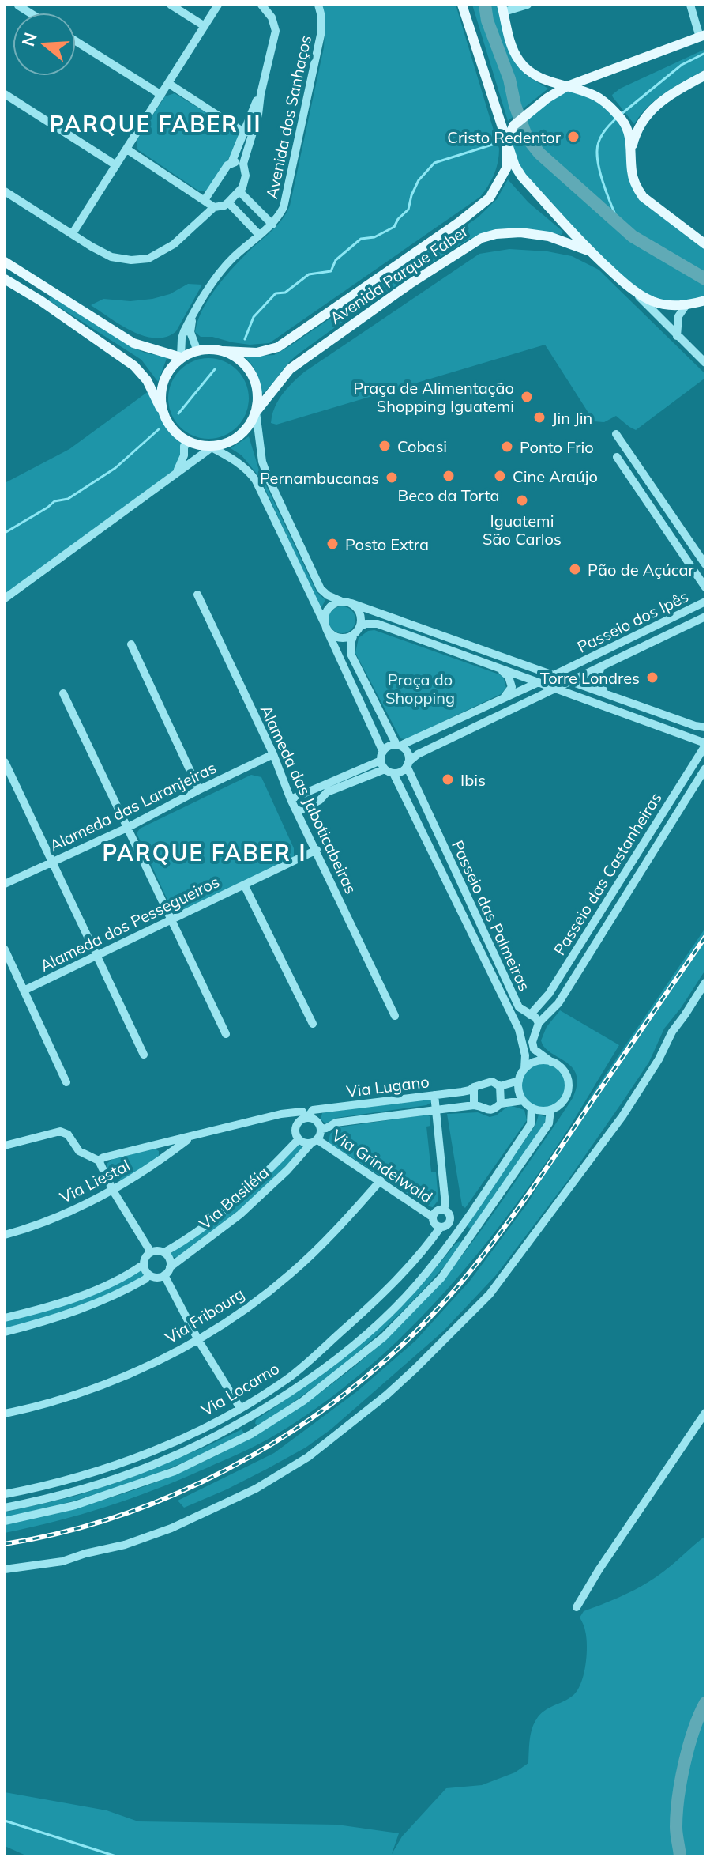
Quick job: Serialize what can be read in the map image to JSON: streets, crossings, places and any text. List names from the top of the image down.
{
  "streets": {
    "main road": ["Avenida Parque Faber"],
    "street": [
      "Avenida dos Sanhaços",
      "Passeio dos Ipês",
      "Alameda das Jaboticabeiras",
      "Alameda das Laranjeiras",
      "Passeio das Castanheiras",
      "Passeio das Palmeiras",
      "Alameda dos Pessegueiros",
      "Via Lugano",
      "Via Grindelwald",
      "Via Liestal",
      "Via Basiléia",
      "Via Fribourg",
      "Via Locarno"
    ]
  },
  "crossings": [
    ["Avenida dos Sanhaços", "Avenida Parque Faber"],
    ["Avenida dos Sanhaços", "Passeio das Palmeiras"],
    ["Avenida Parque Faber", "Passeio das Palmeiras"],
    ["Passeio dos Ipês", "Passeio das Palmeiras"],
    ["Alameda das Jaboticabeiras", "Alameda das Laranjeiras"],
    ["Alameda das Jaboticabeiras", "Alameda dos Pessegueiros"],
    ["Passeio das Castanheiras", "Passeio das Palmeiras"],
    ["Passeio das Palmeiras", "Via Lugano"],
    ["Via Lugano", "Via Grindelwald"],
    ["Via Lugano", "Via Basiléia"],
    ["Via Grindelwald", "Via Basiléia"],
    ["Via Grindelwald", "Via Fribourg"],
    ["Via Grindelwald", "Via Locarno"]
  ],
  "districts": ["PARQUE FABER II", "PARQUE FABER I"],
  "parks": ["Praça do Shopping"],
  "places": [
    "Cristo Redentor",
    "Praça de Alimentação Shopping Iguatemi",
    "Jin Jin",
    "Cobasi",
    "Ponto Frio",
    "Beco da Torta",
    "Cine Araújo",
    "Pernambucanas",
    "Iguatemi São Carlos",
    "Posto Extra",
    "Pão de Açúcar",
    "Torre Londres",
    "Ibis"
  ],
  "north": "left"
}
